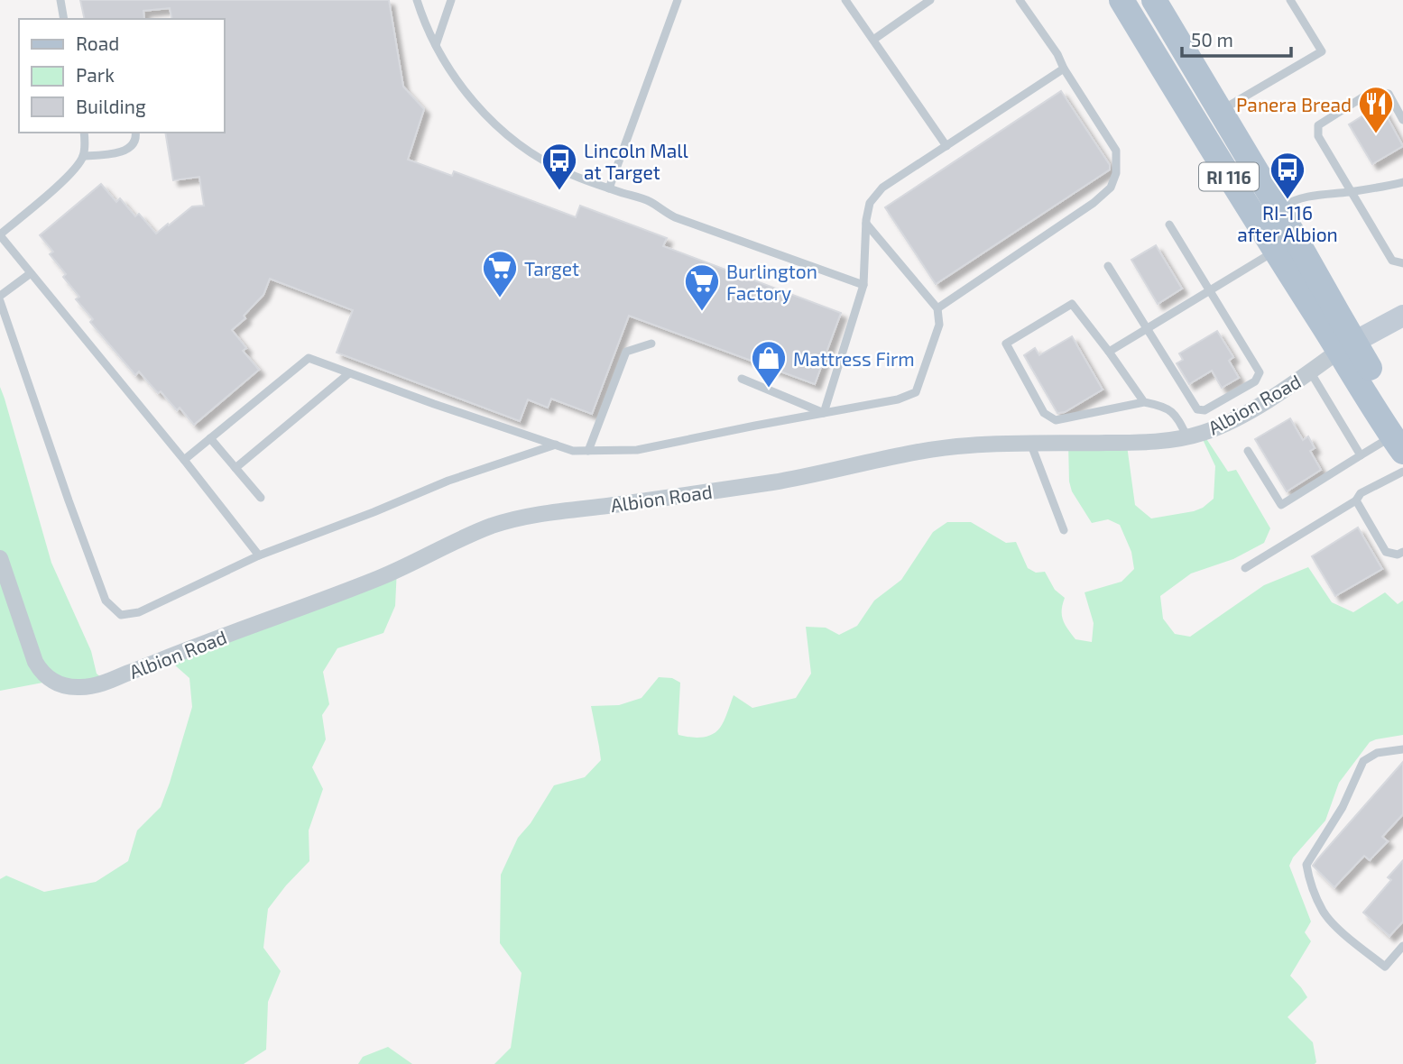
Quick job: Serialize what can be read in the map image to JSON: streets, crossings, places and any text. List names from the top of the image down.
{
  "streets": {
    "main road": ["RI 116", "Albion Road"]
  },
  "crossings": [
    ["RI 116", "Albion Road"]
  ],
  "places": {
    "restaurant": ["Panera Bread"],
    "bus stop": ["Lincoln Mall at Target", "RI-116 after Albion"],
    "supermarket": ["Target", "Burlington Factory"],
    "shop": ["Mattress Firm"]
  },
  "legend": ["Road", "Park", "Building"],
  "scale_bar": "50 m"
}
